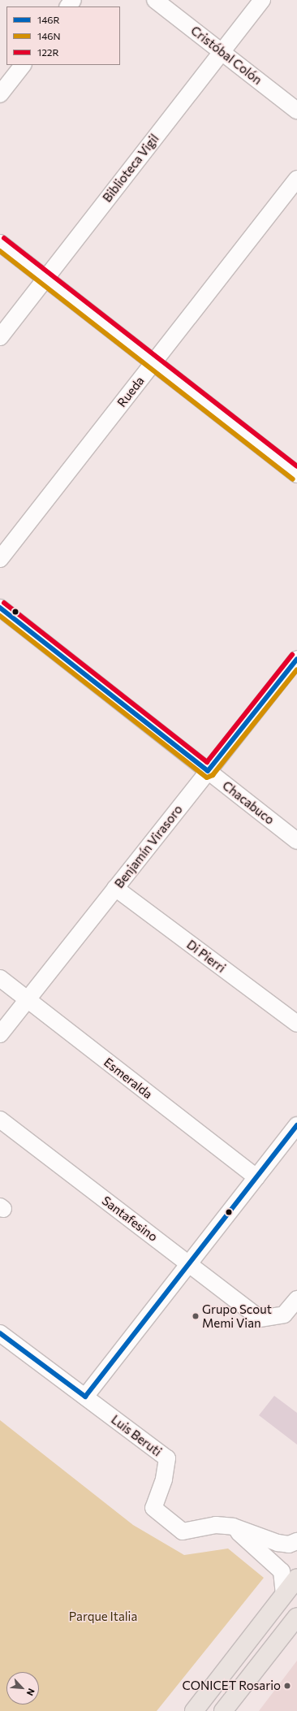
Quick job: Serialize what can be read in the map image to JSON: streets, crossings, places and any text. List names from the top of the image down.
{
  "streets": {
    "street": [
      "Cristóbal Colón",
      "Biblioteca Vigil",
      "Rueda",
      "Chacabuco",
      "Benjamín Virasoro",
      "Di Pierri",
      "Esmeralda",
      "Santafesino",
      "Luis Beruti"
    ]
  },
  "crossings": [
    ["Cristóbal Colón", "Biblioteca Vigil"],
    ["Chacabuco", "Benjamín Virasoro"],
    ["Benjamín Virasoro", "Di Pierri"],
    ["Benjamín Virasoro", "Esmeralda"]
  ],
  "parks": ["Parque Italia"],
  "places": ["Grupo Scout Memi Vian", "CONICET Rosario"],
  "lines": ["transit line 122R", "transit line 146N", "transit line 146R"],
  "legend": ["146R", "146N", "122R"],
  "north": "bottom right"
}
